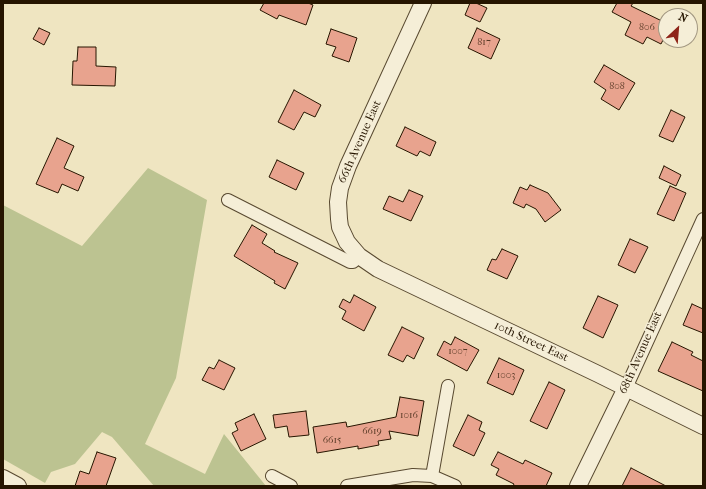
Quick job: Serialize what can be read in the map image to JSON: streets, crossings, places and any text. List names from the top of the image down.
{
  "streets": {
    "street": ["66th Avenue East", "10th Street East", "68th Avenue East"]
  },
  "crossings": [
    ["66th Avenue East", "10th Street East"],
    ["10th Street East", "68th Avenue East"]
  ],
  "house_numbers": [
    "806",
    "817",
    "808",
    "1007",
    "1003",
    "1016",
    "6619",
    "6615"
  ],
  "north": "top right"
}
